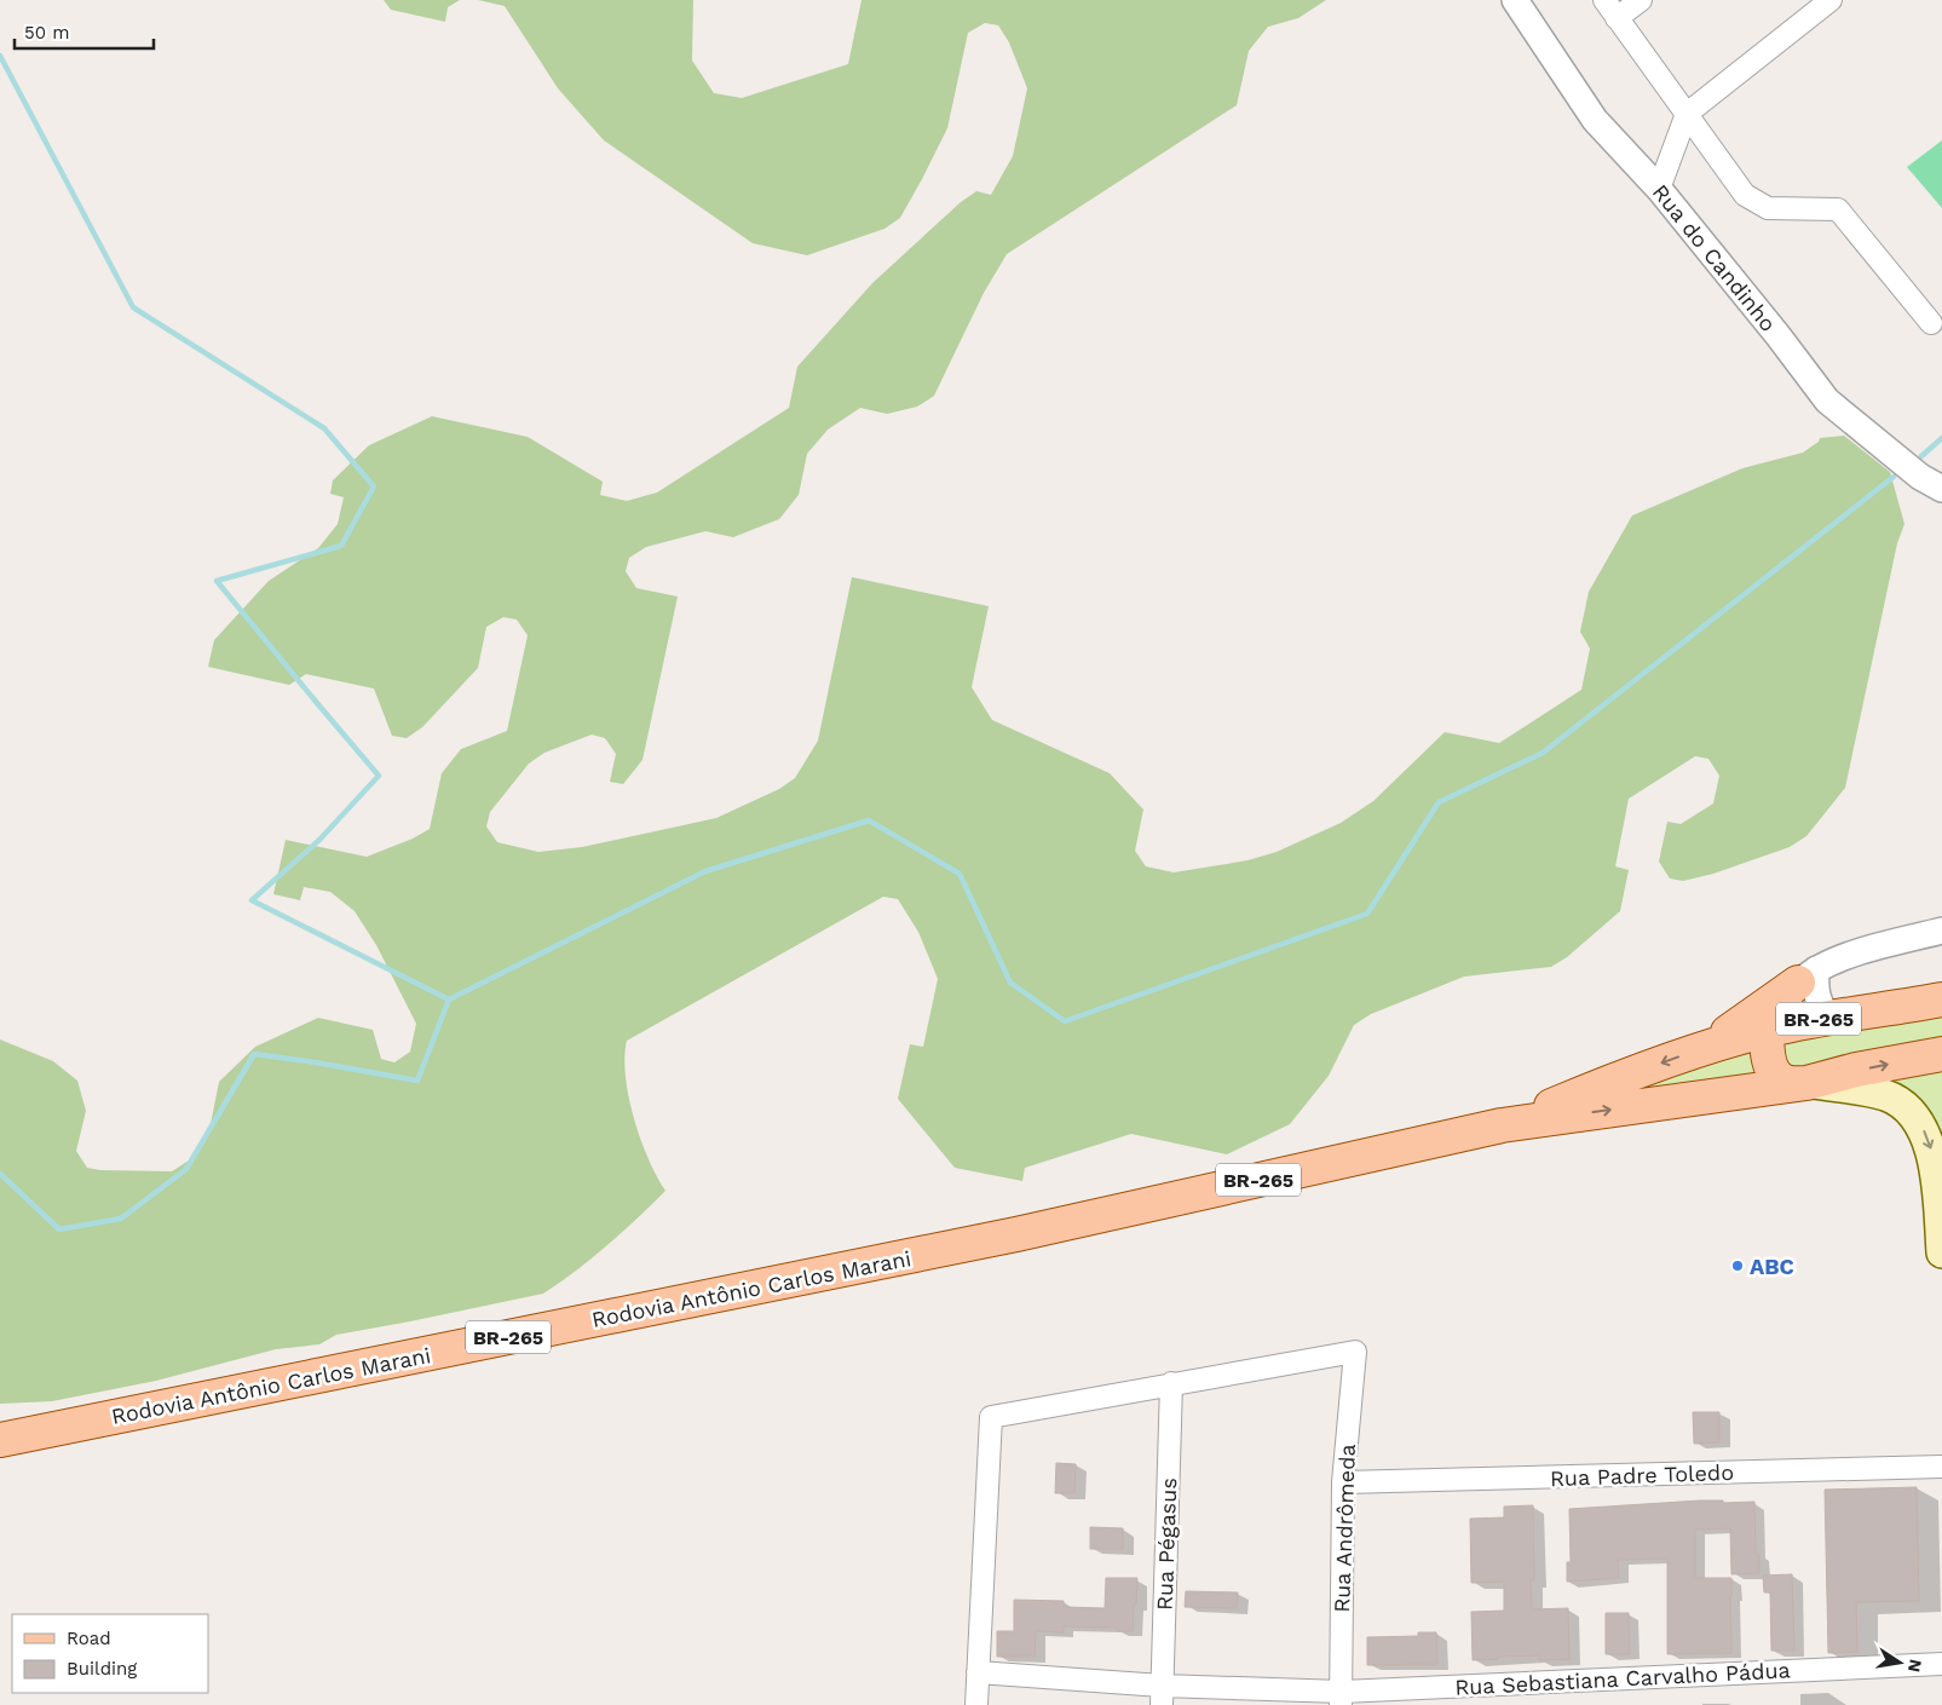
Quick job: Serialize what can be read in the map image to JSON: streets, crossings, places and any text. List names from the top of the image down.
{
  "streets": {
    "main road": ["BR-265", "Rodovia Antônio Carlos Marani"],
    "street": [
      "Rua do Candinho",
      "Rua Padre Toledo",
      "Rua Andrômeda",
      "Rua Pégasus",
      "Rua Sebastiana Carvalho Pádua"
    ]
  },
  "crossings": [
    ["Rua Padre Toledo", "Rua Andrômeda"],
    ["Rua Andrômeda", "Rua Pégasus"],
    ["Rua Andrômeda", "Rua Sebastiana Carvalho Pádua"],
    ["Rua Pégasus", "Rua Sebastiana Carvalho Pádua"]
  ],
  "places": ["ABC"],
  "legend": ["Road", "Building"],
  "scale_bar": "50 m",
  "north": "right"
}
